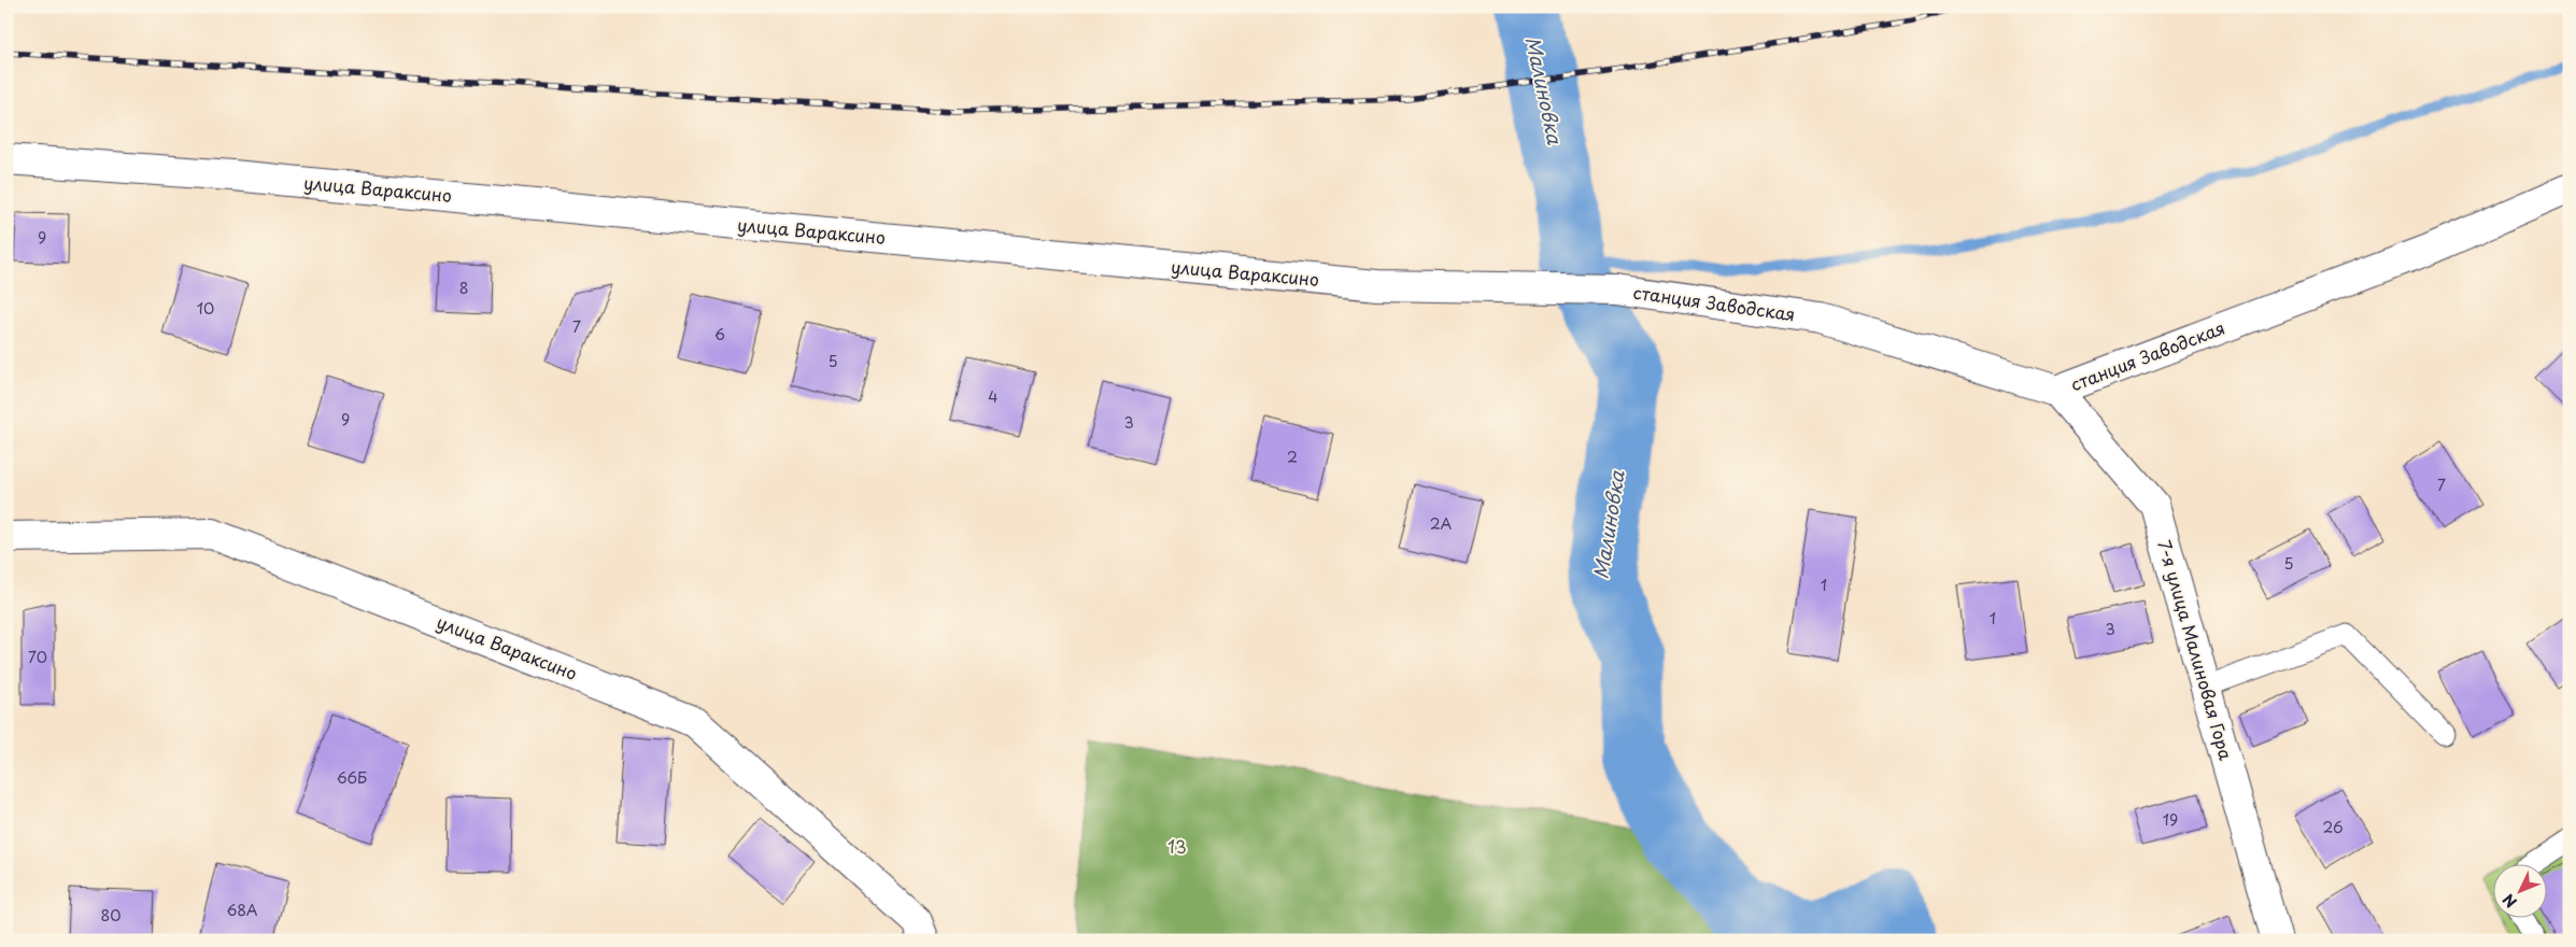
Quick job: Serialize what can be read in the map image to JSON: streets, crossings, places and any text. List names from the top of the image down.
{
  "streets": {
    "street": ["улица Вараксино", "станция Заводская", "7-я улица Малиновая Гора"]
  },
  "crossings": [
    ["улица Вараксино", "станция Заводская"],
    ["станция Заводская", "7-я улица Малиновая Гора"]
  ],
  "water": ["Малиновка"],
  "parks": ["13"],
  "house_numbers": [
    "9",
    "8",
    "10",
    "7",
    "6",
    "5",
    "4",
    "9",
    "3",
    "2",
    "7",
    "2А",
    "5",
    "1",
    "1",
    "3",
    "70",
    "66Б",
    "19",
    "26",
    "68А",
    "80"
  ],
  "north": "bottom left"
}
